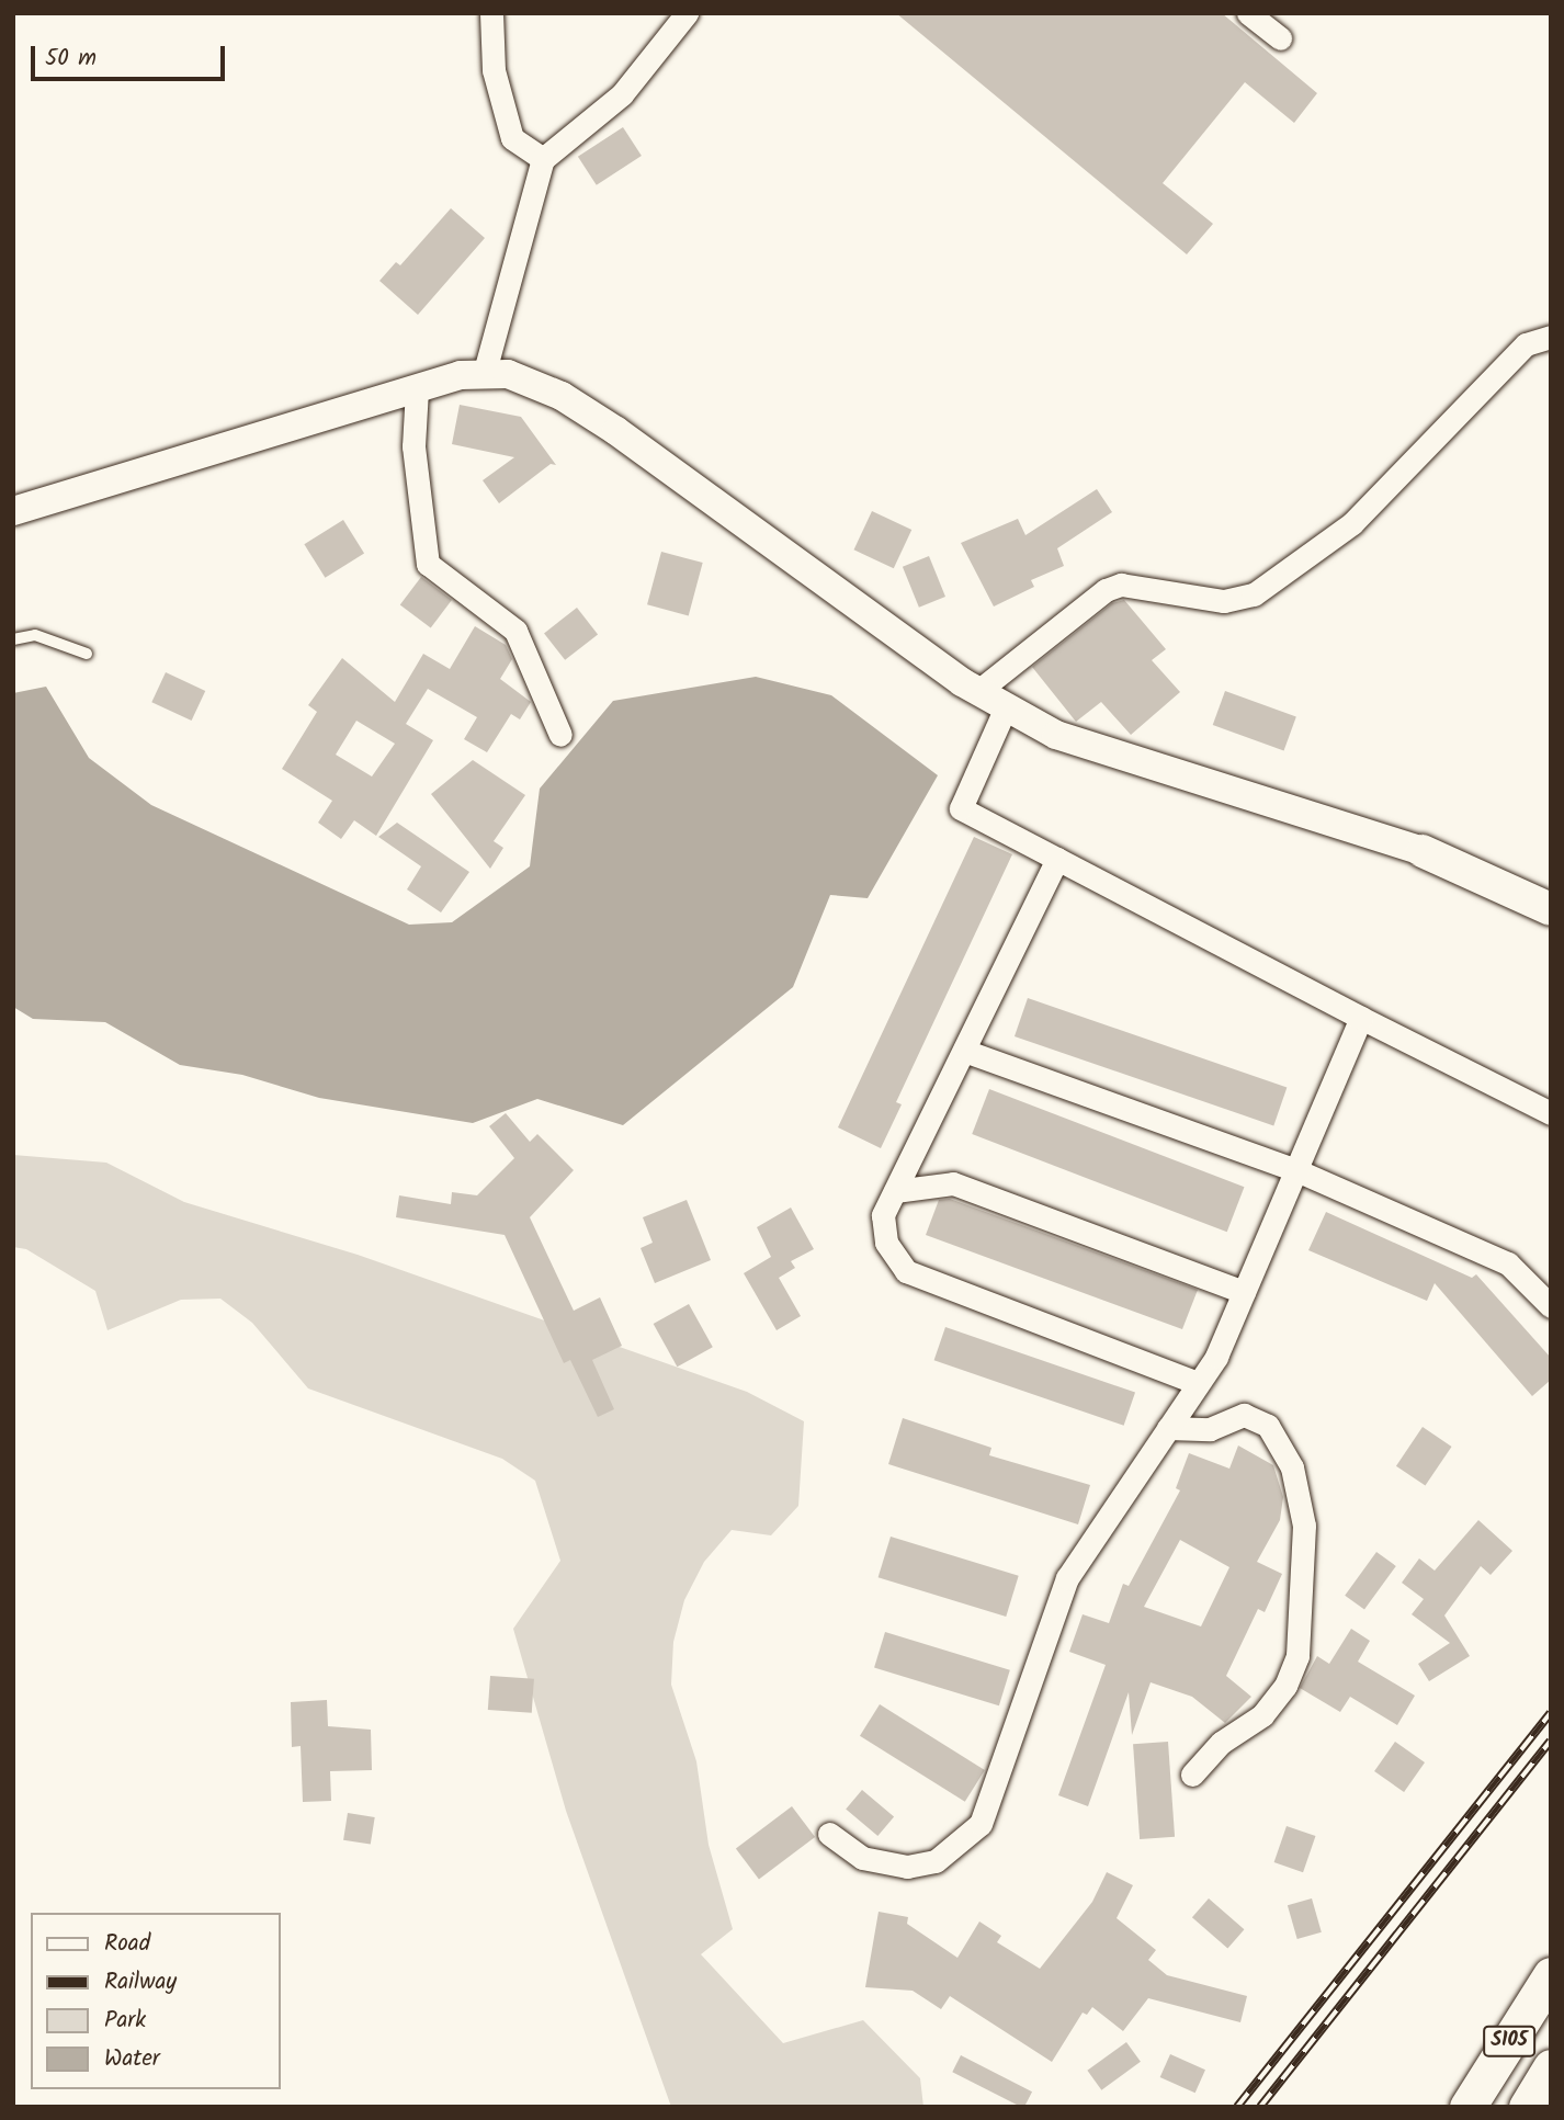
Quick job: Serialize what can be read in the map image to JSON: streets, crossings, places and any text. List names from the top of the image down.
{
  "streets": {
    "main road": ["S105"]
  },
  "legend": [
    "Road",
    "Railway",
    "Park",
    "Water"
  ],
  "scale_bar": "50 m"
}
